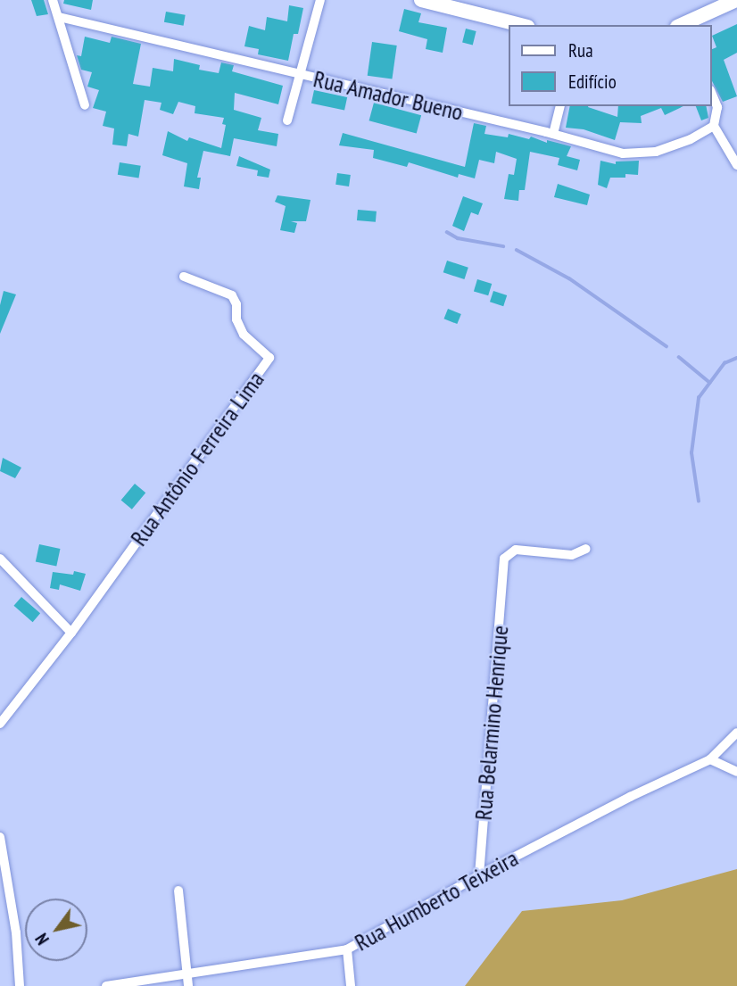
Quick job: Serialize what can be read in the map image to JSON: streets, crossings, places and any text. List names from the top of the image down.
{
  "streets": {
    "street": [
      "Rua Amador Bueno",
      "Rua Antônio Ferreira Lima",
      "Rua Belarmino Henrique",
      "Rua Humberto Teixeira"
    ]
  },
  "crossings": [
    ["Rua Belarmino Henrique", "Rua Humberto Teixeira"]
  ],
  "legend": ["Rua", "Edifício"],
  "north": "bottom left"
}
